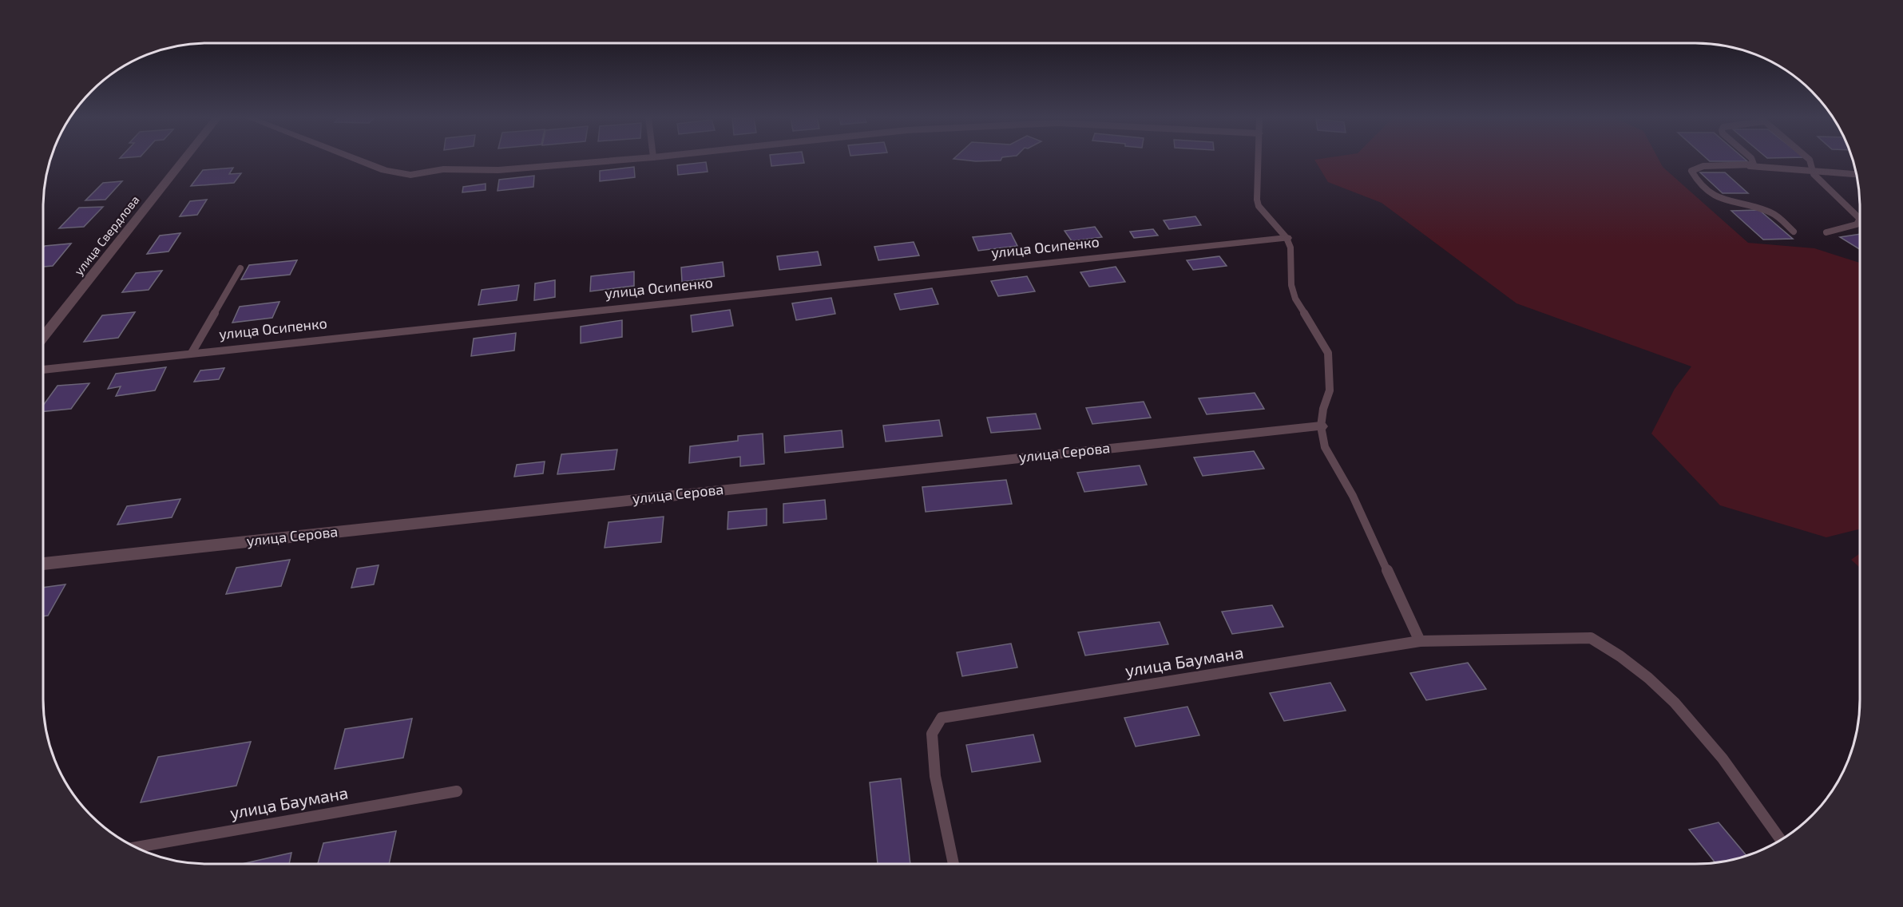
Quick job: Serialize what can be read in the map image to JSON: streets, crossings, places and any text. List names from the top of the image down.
{
  "streets": {
    "street": ["улица Свердлова", "улица Осипенко", "улица Серова"],
    "lane": ["улица Баумана"]
  }
}
